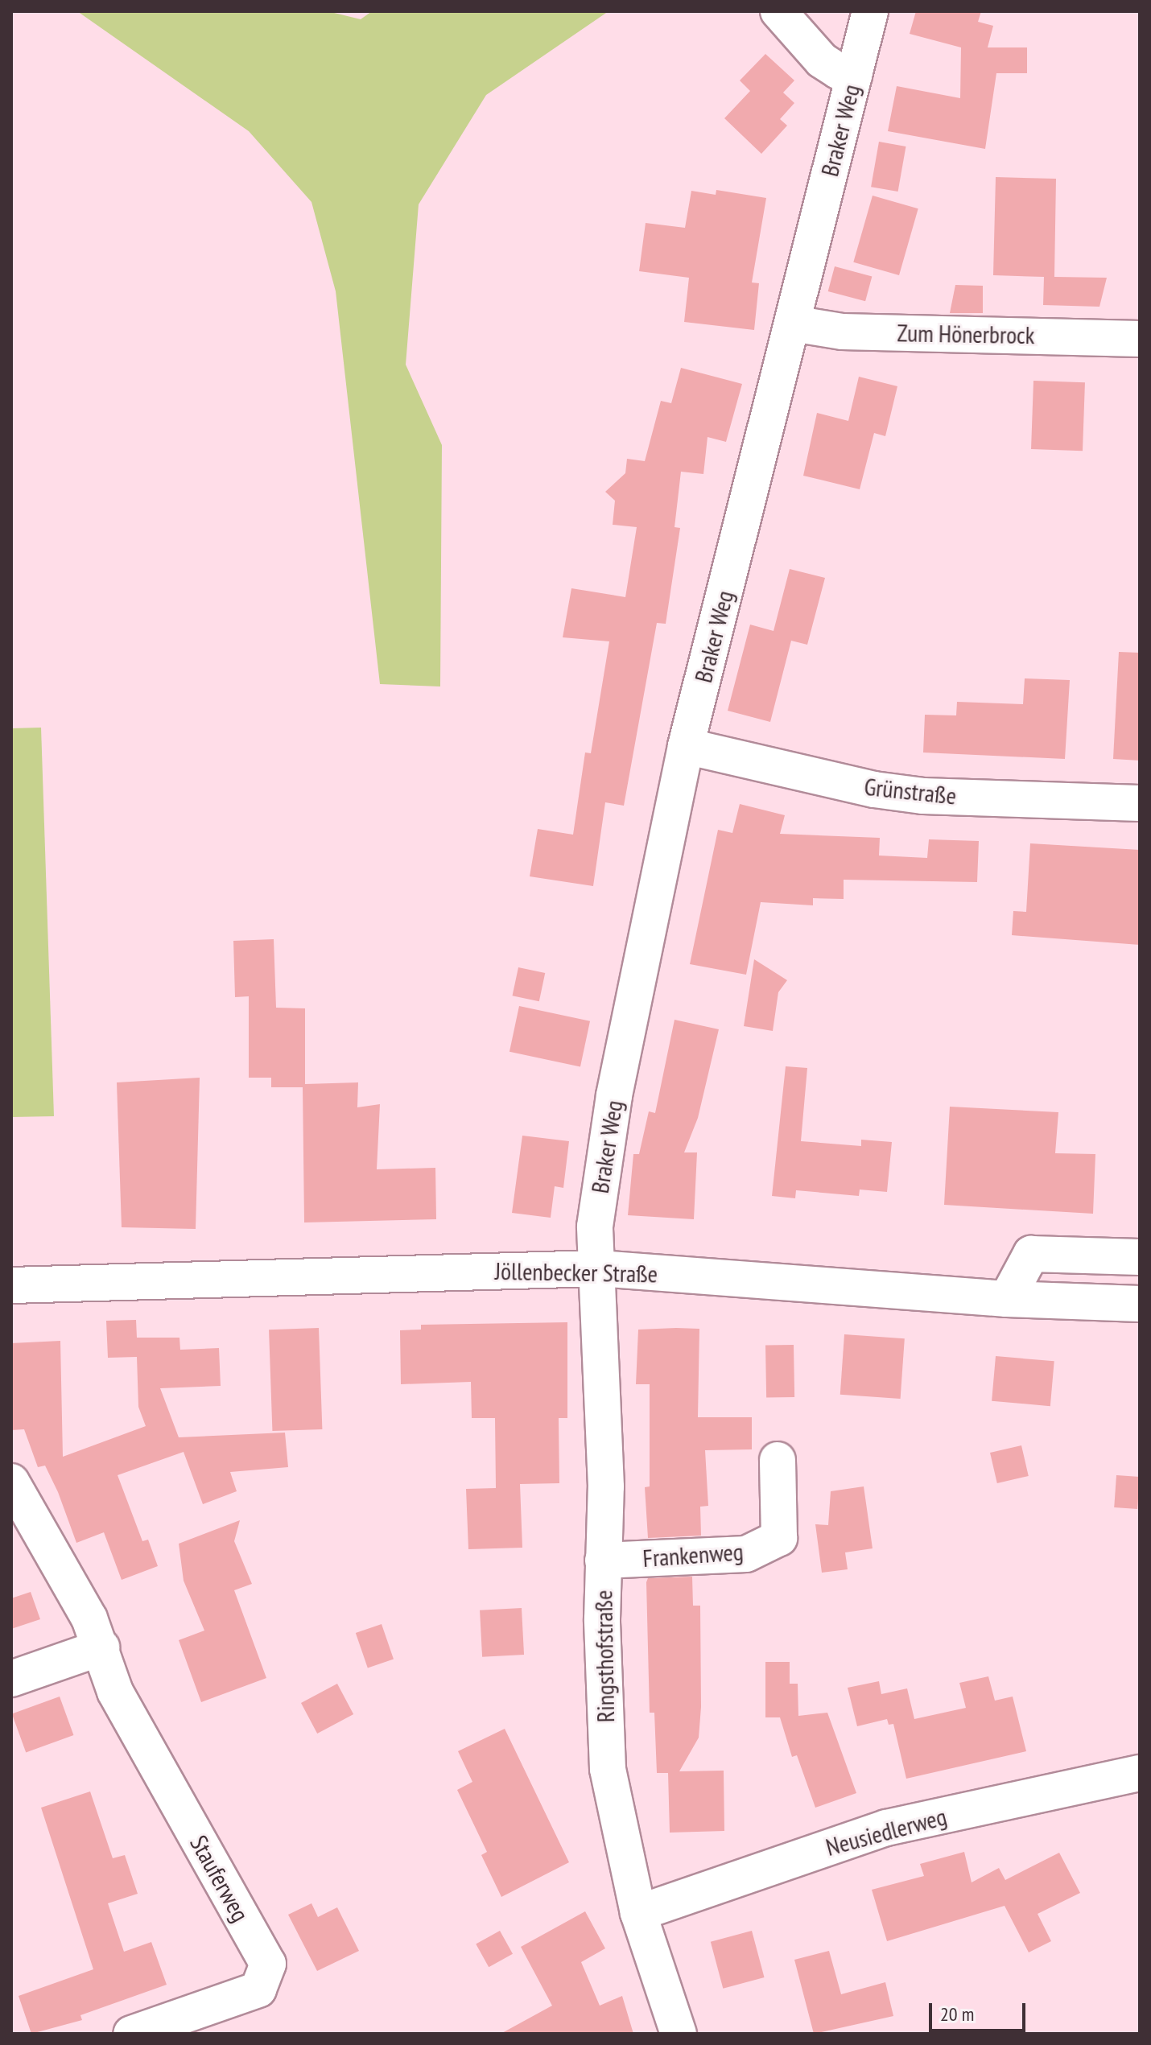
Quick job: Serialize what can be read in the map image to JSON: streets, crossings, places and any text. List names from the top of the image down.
{
  "streets": {
    "street": [
      "Braker Weg",
      "Zum Hönerbrock",
      "Grünstraße",
      "Jöllenbecker Straße",
      "Frankenweg",
      "Ringsthofstraße",
      "Neusiedlerweg",
      "Stauferweg"
    ]
  },
  "crossings": [
    ["Braker Weg", "Zum Hönerbrock"],
    ["Braker Weg", "Grünstraße"],
    ["Braker Weg", "Jöllenbecker Straße"],
    ["Braker Weg", "Ringsthofstraße"],
    ["Jöllenbecker Straße", "Ringsthofstraße"],
    ["Frankenweg", "Ringsthofstraße"],
    ["Ringsthofstraße", "Neusiedlerweg"]
  ],
  "scale_bar": "20 m"
}
